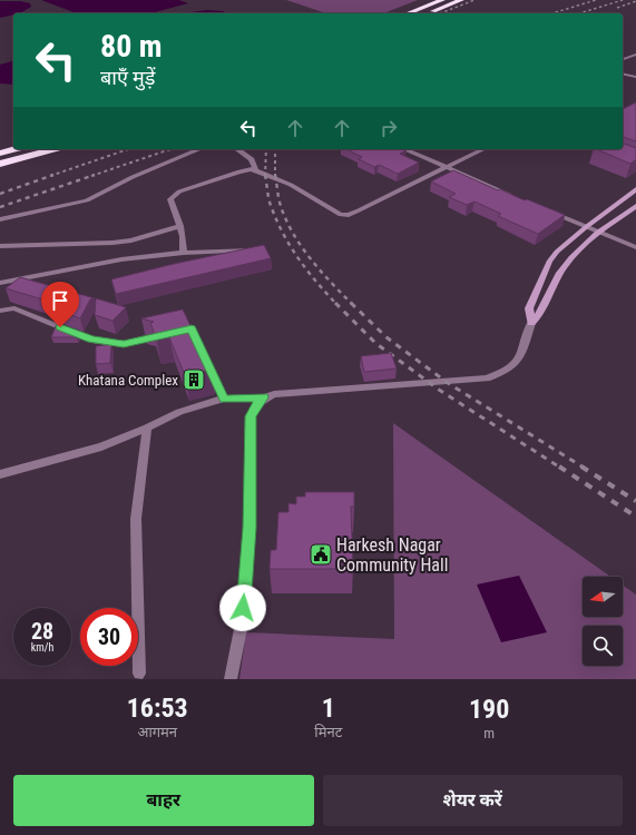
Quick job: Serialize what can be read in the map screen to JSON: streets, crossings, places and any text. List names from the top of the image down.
{
  "places": {
    "building": ["Khatana Complex"],
    "public building": ["Harkesh Nagar Community Hall"]
  },
  "north": "left",
  "page": {
    "turn": ["80 m", "बाएँ मुड़ें"],
    "speed": "28 km/h",
    "limit": "30",
    "eta": [
      "16:53",
      "आगमन",
      "1",
      "मिनट",
      "190",
      "m"
    ],
    "buttons": ["बाहर", "शेयर करें"]
  }
}
